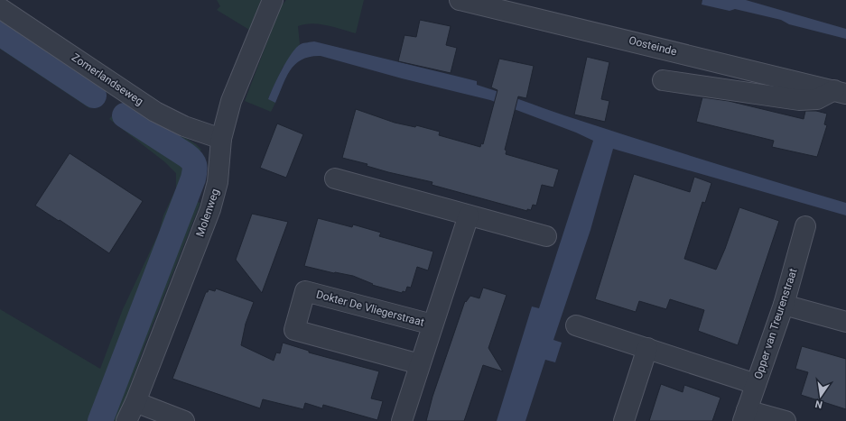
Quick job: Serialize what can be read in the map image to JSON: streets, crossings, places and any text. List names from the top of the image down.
{
  "streets": {
    "street": [
      "Oosteinde",
      "Zomerlandseweg",
      "Molenweg",
      "Dokter De Vliegerstraat",
      "Opper van Treurenstraat"
    ]
  },
  "crossings": [
    ["Zomerlandseweg", "Molenweg"]
  ],
  "north": "bottom"
}
